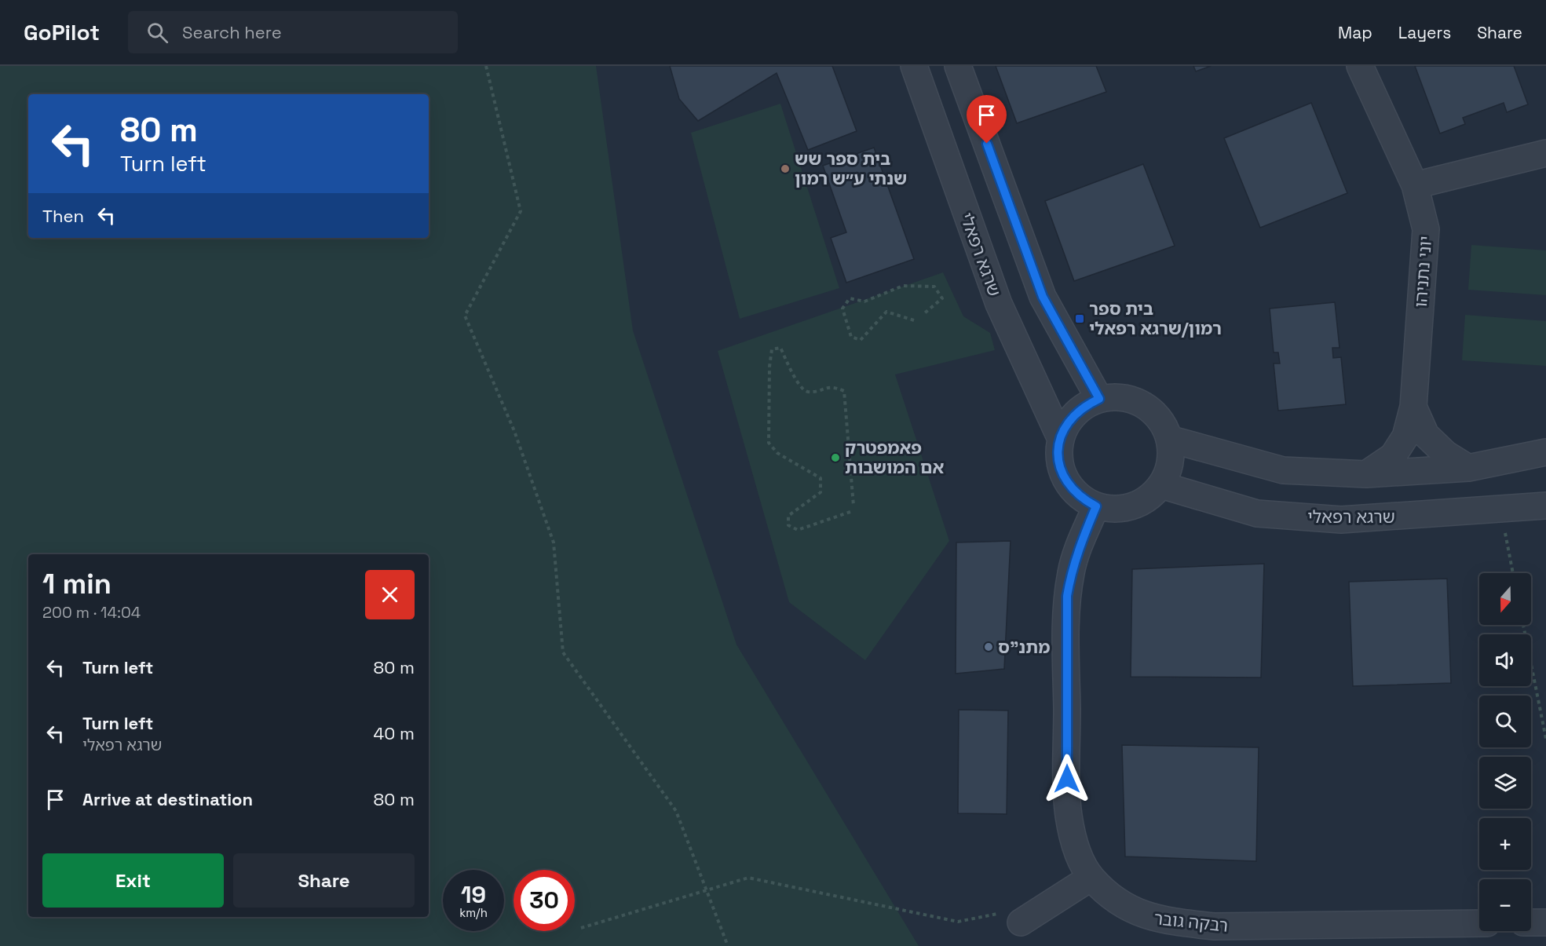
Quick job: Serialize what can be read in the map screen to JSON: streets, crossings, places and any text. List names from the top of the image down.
{
  "streets": {
    "street": ["שרגא רפאלי", "יוני נתניהו", "רבקה גובר"]
  },
  "crossings": [
    ["שרגא רפאלי", "רבקה גובר"]
  ],
  "places": {
    "other": ["בית ספר שש שנתי ע״ש רמון", "פאמפטרק אם המושבות", "מתנ\"ס"],
    "transit": ["בית ספר רמון/שרגא רפאלי"]
  },
  "north": "bottom",
  "page": {
    "header": "GoPilot",
    "search": "Search here",
    "nav": ["Map", "Layers", "Share"],
    "turn": ["80 m", "Turn left"],
    "then": "Then",
    "heading": ["1 min", "200 m · 14:04"],
    "map_buttons": ["+", "−"],
    "list": [
      {
        "name": "Turn left",
        "value": "80 m"
      },
      {
        "name": "Turn left",
        "note": "שרגא רפאלי",
        "value": "40 m"
      },
      {
        "name": "Arrive at destination",
        "value": "80 m"
      }
    ],
    "buttons": ["Exit", "Share"],
    "speed": "19 km/h",
    "limit": "30"
  }
}
